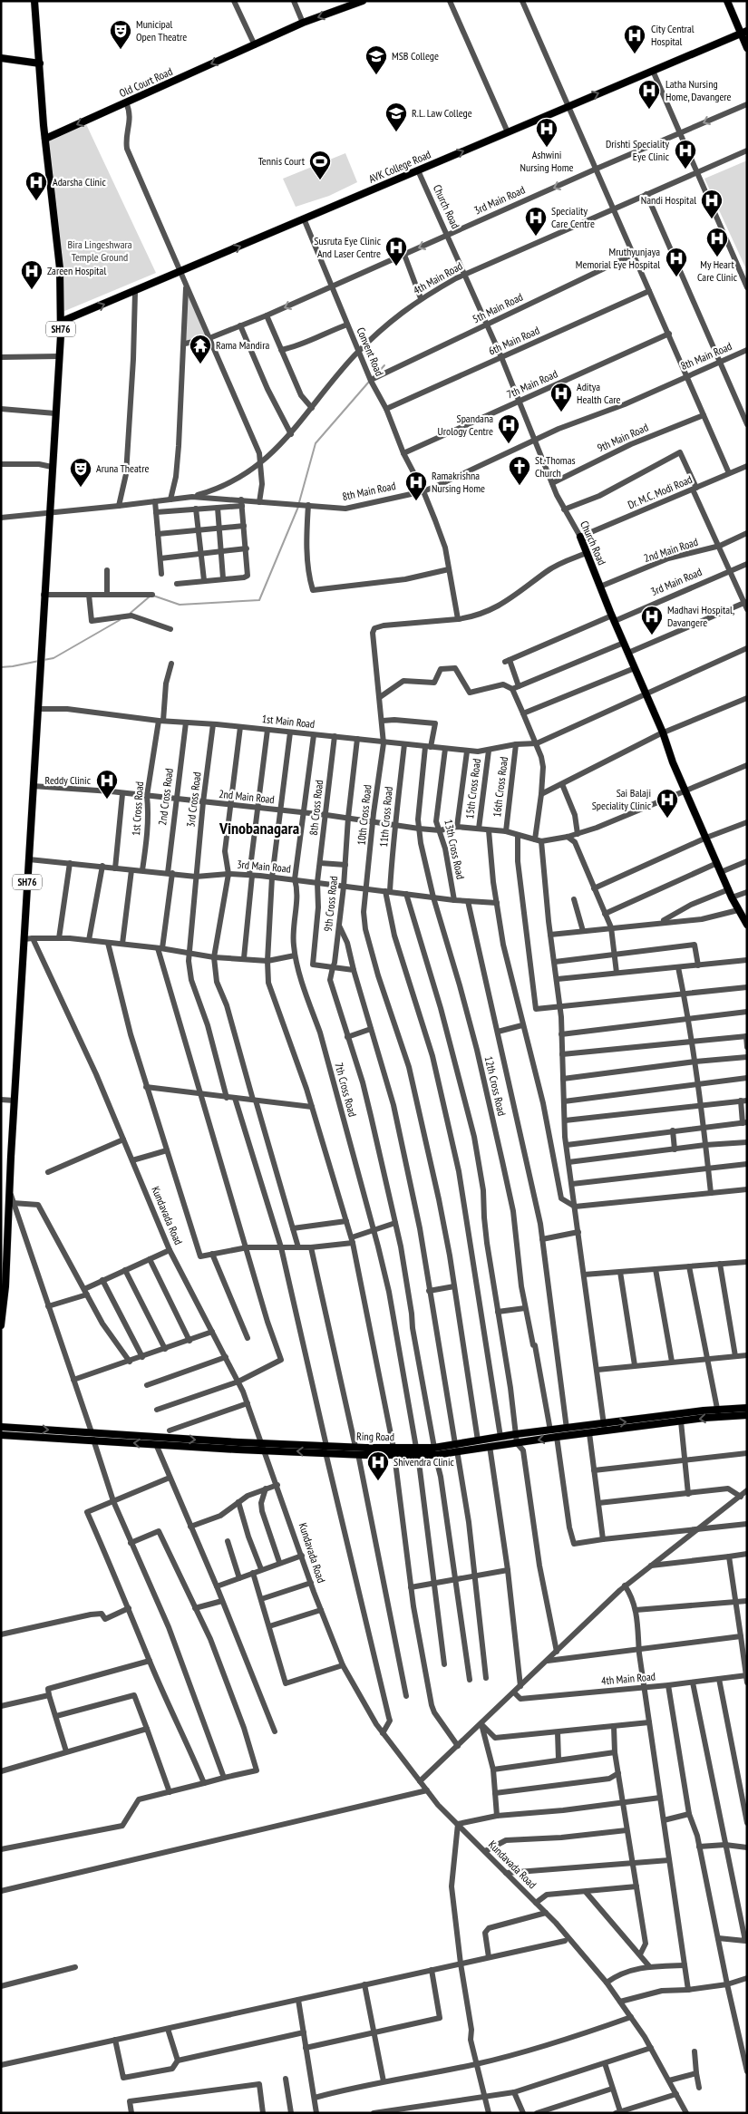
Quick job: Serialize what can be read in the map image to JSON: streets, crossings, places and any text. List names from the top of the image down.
{
  "streets": {
    "main road": [
      "Old Court Road",
      "AVK College Road",
      "Church Road",
      "SH76",
      "Ring Road"
    ],
    "street": [
      "3rd Main Road",
      "4th Main Road",
      "5th Main Road",
      "6th Main Road",
      "Convent Road",
      "8th Main Road",
      "7th Main Road",
      "9th Main Road",
      "Dr. M.C. Modi Road",
      "2nd Main Road",
      "1st Main Road",
      "16th Cross Road",
      "15th Cross Road",
      "2nd Cross Road",
      "3rd Cross Road",
      "8th Cross Road",
      "1st Cross Road",
      "10th Cross Road",
      "11th Cross Road",
      "13th Cross Road",
      "9th Cross Road",
      "12th Cross Road",
      "7th Cross Road",
      "Kundavada Road"
    ]
  },
  "crossings": [
    ["Old Court Road", "SH76"],
    ["AVK College Road", "Church Road"],
    ["AVK College Road", "SH76"],
    ["AVK College Road", "Convent Road"],
    ["3rd Main Road", "Church Road"],
    ["3rd Main Road", "SH76"],
    ["3rd Main Road", "Convent Road"],
    ["3rd Main Road", "2nd Cross Road"],
    ["3rd Main Road", "3rd Cross Road"],
    ["3rd Main Road", "8th Cross Road"],
    ["3rd Main Road", "1st Cross Road"],
    ["3rd Main Road", "10th Cross Road"],
    ["3rd Main Road", "11th Cross Road"],
    ["3rd Main Road", "13th Cross Road"],
    ["3rd Main Road", "9th Cross Road"],
    ["3rd Main Road", "12th Cross Road"],
    ["3rd Main Road", "7th Cross Road"],
    ["Church Road", "4th Main Road"],
    ["Church Road", "5th Main Road"],
    ["Church Road", "6th Main Road"],
    ["Church Road", "8th Main Road"],
    ["Church Road", "7th Main Road"],
    ["Church Road", "9th Main Road"],
    ["Church Road", "Dr. M.C. Modi Road"],
    ["Church Road", "2nd Main Road"],
    ["4th Main Road", "Convent Road"],
    ["4th Main Road", "8th Main Road"],
    ["5th Main Road", "Convent Road"],
    ["SH76", "8th Main Road"],
    ["SH76", "2nd Main Road"],
    ["SH76", "1st Main Road"],
    ["6th Main Road", "Convent Road"],
    ["Convent Road", "8th Main Road"],
    ["Convent Road", "7th Main Road"],
    ["Convent Road", "10th Cross Road"],
    ["2nd Main Road", "16th Cross Road"],
    ["2nd Main Road", "15th Cross Road"],
    ["2nd Main Road", "2nd Cross Road"],
    ["2nd Main Road", "3rd Cross Road"],
    ["2nd Main Road", "8th Cross Road"],
    ["2nd Main Road", "1st Cross Road"],
    ["2nd Main Road", "10th Cross Road"],
    ["2nd Main Road", "11th Cross Road"],
    ["2nd Main Road", "13th Cross Road"],
    ["2nd Main Road", "9th Cross Road"],
    ["2nd Main Road", "12th Cross Road"],
    ["2nd Main Road", "7th Cross Road"],
    ["1st Main Road", "16th Cross Road"],
    ["1st Main Road", "15th Cross Road"],
    ["1st Main Road", "2nd Cross Road"],
    ["1st Main Road", "3rd Cross Road"],
    ["1st Main Road", "8th Cross Road"],
    ["1st Main Road", "1st Cross Road"],
    ["1st Main Road", "10th Cross Road"],
    ["1st Main Road", "11th Cross Road"],
    ["1st Main Road", "13th Cross Road"],
    ["1st Main Road", "9th Cross Road"],
    ["1st Main Road", "12th Cross Road"],
    ["1st Main Road", "7th Cross Road"],
    ["8th Cross Road", "9th Cross Road"],
    ["10th Cross Road", "12th Cross Road"],
    ["10th Cross Road", "Ring Road"],
    ["11th Cross Road", "Ring Road"],
    ["12th Cross Road", "Ring Road"],
    ["7th Cross Road", "Ring Road"],
    ["Kundavada Road", "Ring Road"]
  ],
  "one_way": ["Old Court Road", "AVK College Road"],
  "districts": ["Vinobanagara"],
  "parks": ["Bira Lingeshwara Temple Ground"],
  "places": {
    "theatre": ["Municipal Open Theatre", "Aruna Theatre"],
    "hospital": [
      "City Central Hospital",
      "Latha Nursing Home, Davangere",
      "Ashwini Nursing Home",
      "Drishti Speciality Eye Clinic",
      "Adarsha Clinic",
      "Nandi Hospital",
      "Speciality Care Centre",
      "My Heart Care Clinic",
      "Susruta Eye Clinic And Laser Centre",
      "Mruthyunjaya Memorial Eye Hospital",
      "Zareen Hospital",
      "Aditya Health Care",
      "Spandana Urology Centre",
      "Ramakrishna Nursing Home",
      "Madhavi Hospital, Davangere",
      "Reddy Clinic",
      "Sai Balaji Speciality Clinic",
      "Shivendra Clinic"
    ],
    "school or university": ["MSB College", "R.L. Law College"],
    "sports": ["Tennis Court"],
    "temple": ["Rama Mandira"],
    "church": ["St. Thomas Church"]
  }
}
